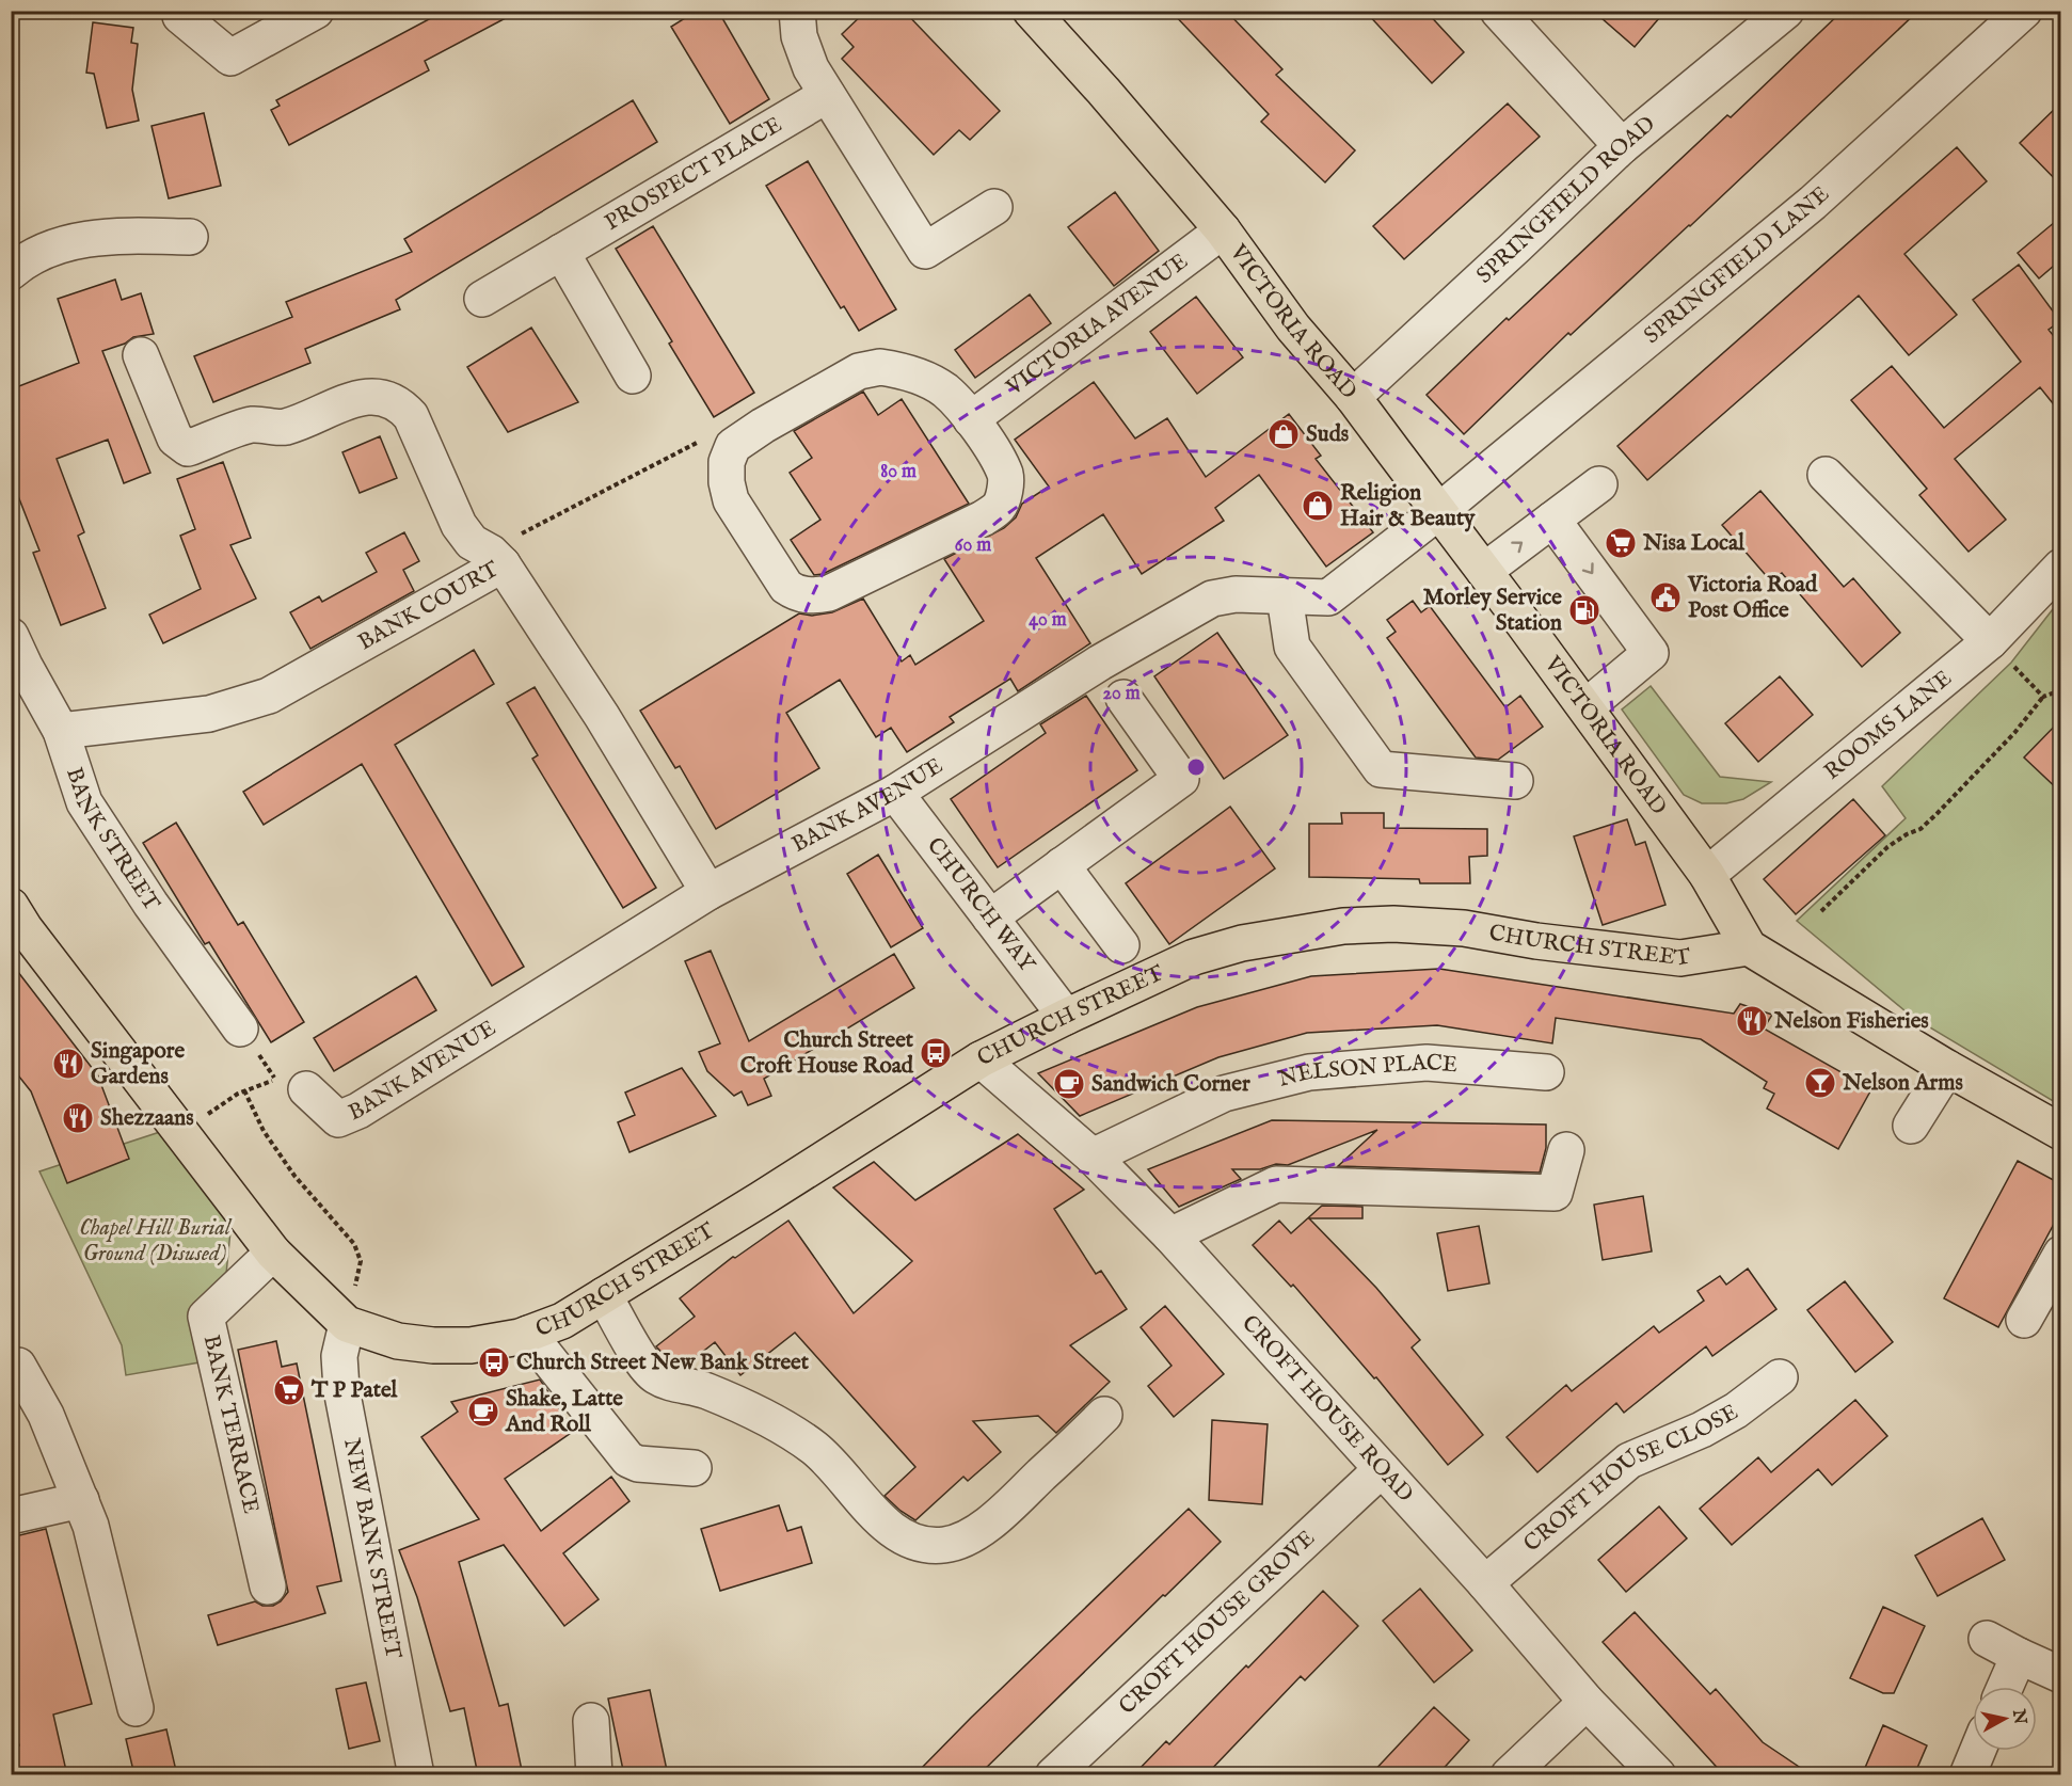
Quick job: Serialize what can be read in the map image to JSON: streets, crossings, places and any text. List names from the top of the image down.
{
  "streets": {
    "main road": ["VICTORIA ROAD", "CHURCH STREET"],
    "street": [
      "PROSPECT PLACE",
      "SPRINGFIELD ROAD",
      "SPRINGFIELD LANE",
      "VICTORIA AVENUE",
      "BANK COURT",
      "ROOMS LANE",
      "BANK AVENUE",
      "BANK STREET",
      "CHURCH WAY",
      "NELSON PLACE",
      "CROFT HOUSE ROAD",
      "BANK TERRACE",
      "CROFT HOUSE CLOSE",
      "NEW BANK STREET",
      "CROFT HOUSE GROVE"
    ]
  },
  "crossings": [
    ["SPRINGFIELD ROAD", "VICTORIA ROAD"],
    ["SPRINGFIELD LANE", "VICTORIA ROAD"],
    ["SPRINGFIELD LANE", "BANK AVENUE"],
    ["VICTORIA ROAD", "VICTORIA AVENUE"],
    ["VICTORIA ROAD", "ROOMS LANE"],
    ["VICTORIA ROAD", "BANK AVENUE"],
    ["VICTORIA ROAD", "CHURCH STREET"],
    ["BANK COURT", "BANK AVENUE"],
    ["BANK COURT", "BANK STREET"],
    ["BANK AVENUE", "CHURCH WAY"],
    ["CHURCH WAY", "CHURCH STREET"],
    ["CHURCH STREET", "CROFT HOUSE ROAD"],
    ["CHURCH STREET", "NEW BANK STREET"],
    ["NELSON PLACE", "CROFT HOUSE ROAD"],
    ["CROFT HOUSE ROAD", "CROFT HOUSE CLOSE"],
    ["CROFT HOUSE ROAD", "CROFT HOUSE GROVE"]
  ],
  "parks": ["Chapel Hill Burial Ground (Disused)"],
  "places": {
    "shop": ["Suds", "Religion Hair & Beauty"],
    "supermarket": ["Nisa Local", "T P Patel"],
    "public building": ["Victoria Road Post Office"],
    "fuel station": ["Morley Service Station"],
    "restaurant": ["Nelson Fisheries", "Singapore Gardens", "Shezzaans"],
    "bus stop": ["Church Street Croft House Road", "Church Street New Bank Street"],
    "bar": ["Nelson Arms"],
    "cafe": ["Sandwich Corner", "Shake, Latte And Roll"]
  },
  "north": "right",
  "rings": [
    "80 m",
    "60 m",
    "40 m",
    "20 m"
  ]
}
